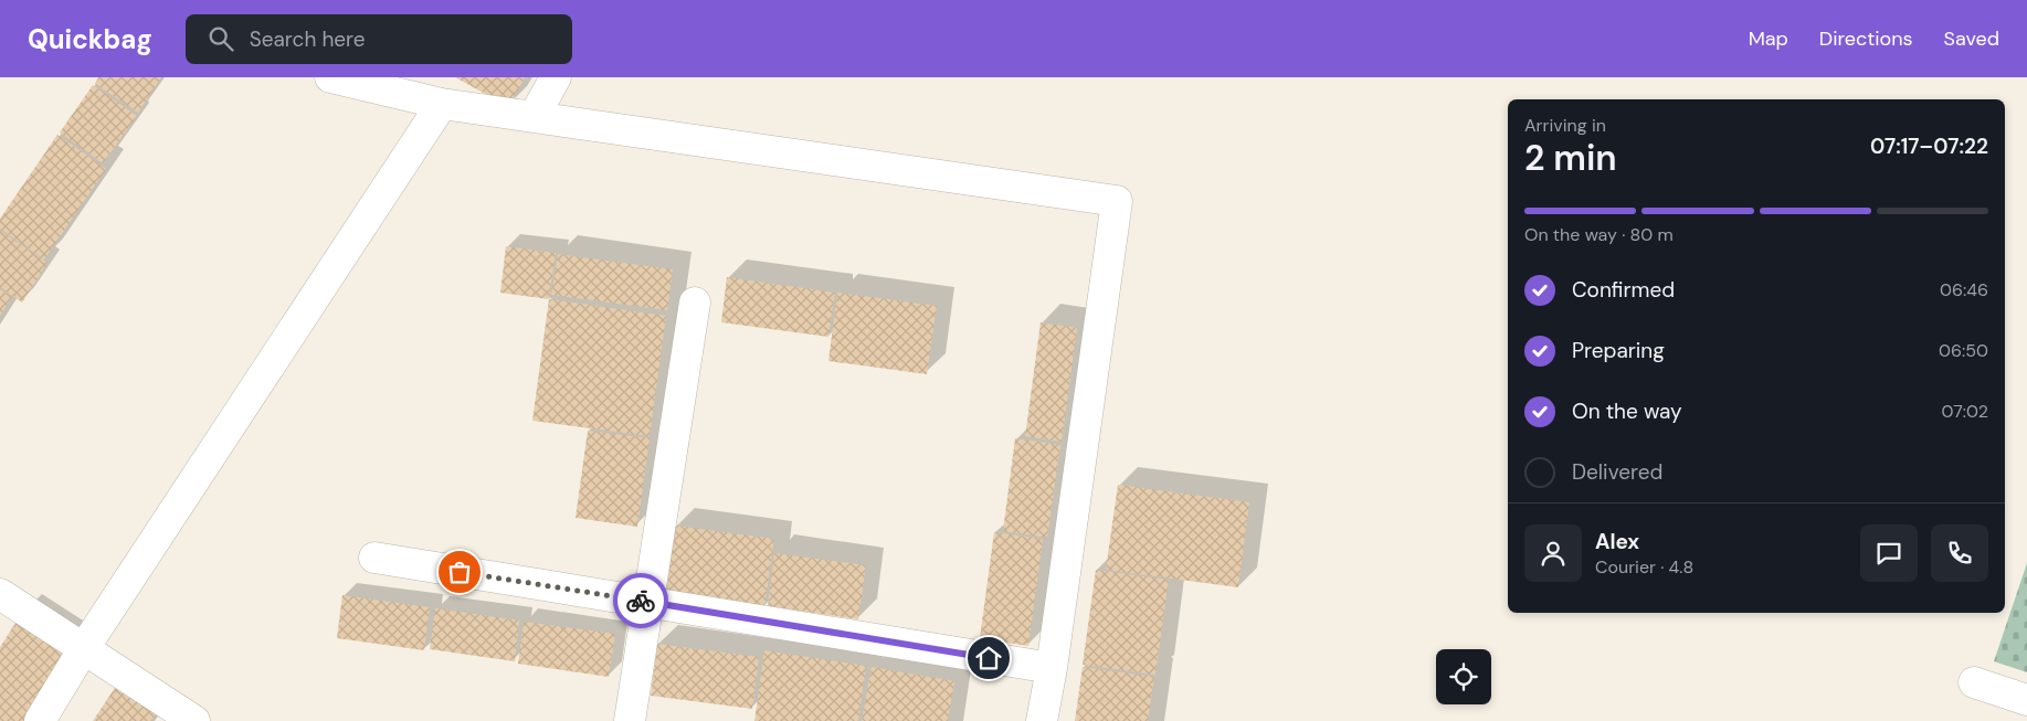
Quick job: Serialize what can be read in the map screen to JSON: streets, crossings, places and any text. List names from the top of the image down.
{
  "page": {
    "header": "Quickbag",
    "search": "Search here",
    "nav": ["Map", "Directions", "Saved"],
    "heading": ["2 min", "Arriving in", "07:17–07:22"],
    "panel": ["Alex", "Courier · 4.8"],
    "bar": "On the way · 80 m",
    "list": [
      ["Confirmed", "06:46"],
      ["Preparing", "06:50"],
      ["On the way", "07:02"],
      "Delivered"
    ]
  }
}
